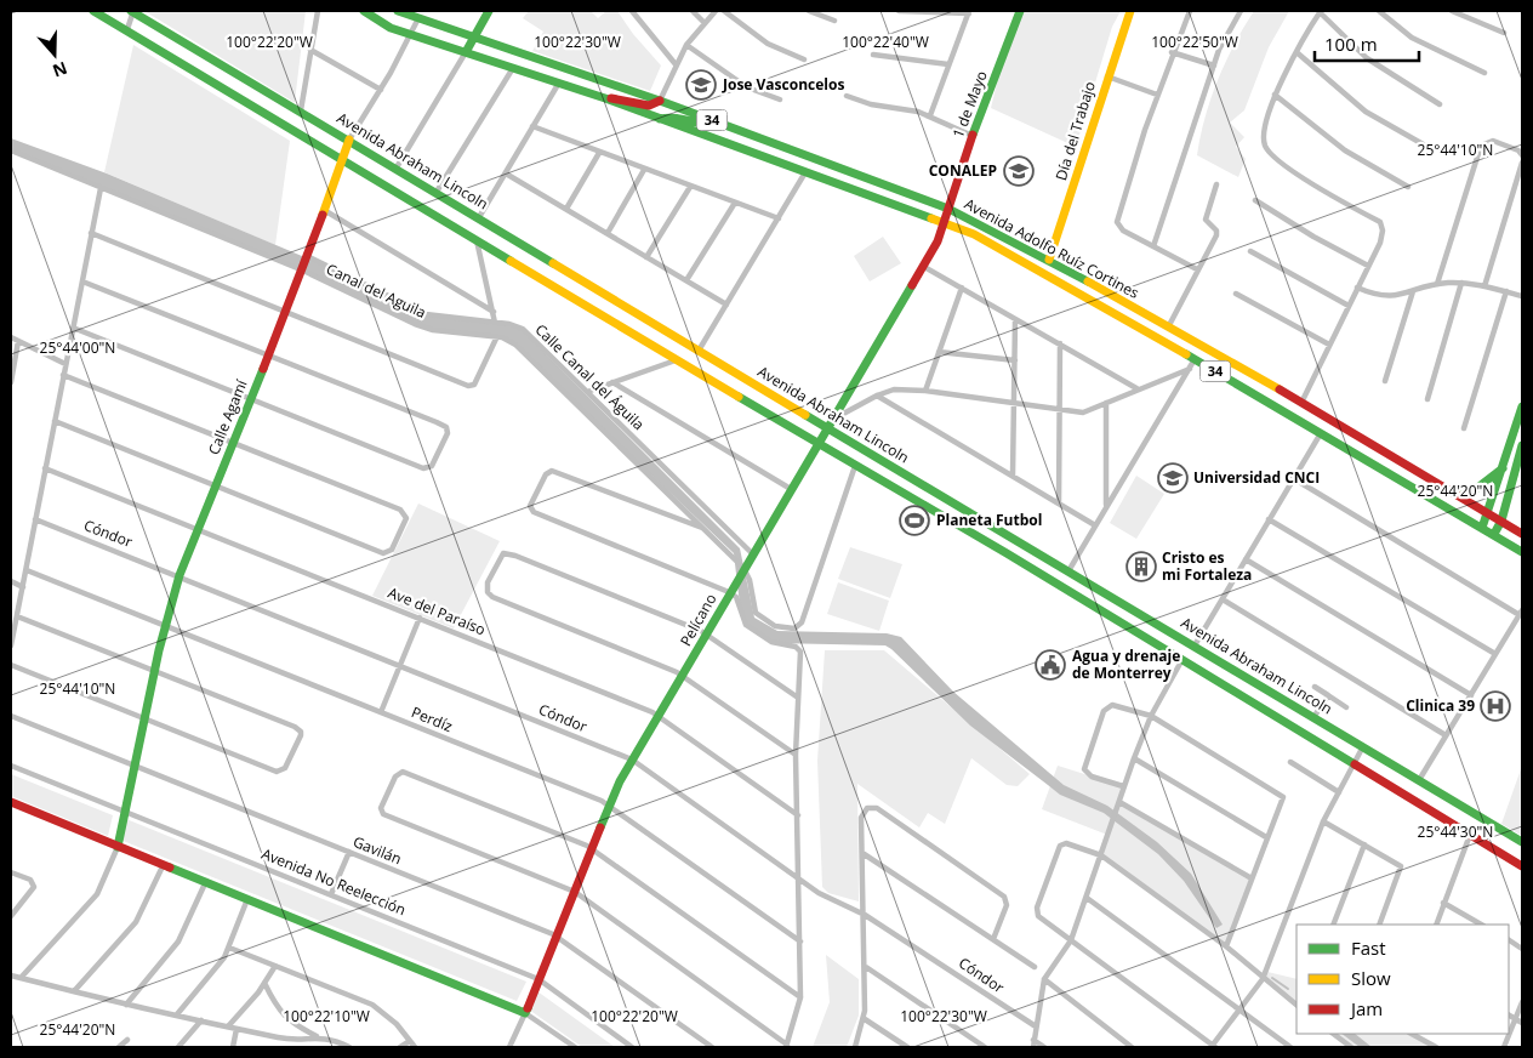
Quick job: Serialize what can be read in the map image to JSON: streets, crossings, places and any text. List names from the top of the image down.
{
  "streets": {
    "main road": [
      "1 de Mayo",
      "34",
      "Día del Trabajo",
      "Avenida Abraham Lincoln",
      "Avenida Adolfo Ruíz Cortines",
      "Calle Agamí",
      "Pelícano"
    ],
    "street": [
      "Canal del Aguila",
      "Calle Canal del Águila",
      "Cóndor",
      "Ave del Paraíso",
      "Perdíz",
      "Gavilán",
      "Avenida No Reelección"
    ]
  },
  "crossings": [
    ["1 de Mayo", "Avenida Adolfo Ruíz Cortines"],
    ["1 de Mayo", "Pelícano"],
    ["34", "Avenida Adolfo Ruíz Cortines"],
    ["34", "Calle Agamí"],
    ["Día del Trabajo", "Avenida Adolfo Ruíz Cortines"],
    ["Avenida Abraham Lincoln", "Calle Agamí"],
    ["Avenida Abraham Lincoln", "Pelícano"],
    ["Avenida Adolfo Ruíz Cortines", "Calle Agamí"],
    ["Avenida Adolfo Ruíz Cortines", "Pelícano"],
    ["Canal del Aguila", "Calle Canal del Águila"],
    ["Canal del Aguila", "Calle Agamí"],
    ["Canal del Aguila", "Pelícano"],
    ["Calle Canal del Águila", "Calle Agamí"],
    ["Calle Canal del Águila", "Pelícano"],
    ["Calle Agamí", "Cóndor"],
    ["Calle Agamí", "Ave del Paraíso"],
    ["Calle Agamí", "Perdíz"],
    ["Calle Agamí", "Gavilán"],
    ["Calle Agamí", "Avenida No Reelección"],
    ["Cóndor", "Pelícano"],
    ["Ave del Paraíso", "Pelícano"],
    ["Pelícano", "Perdíz"],
    ["Pelícano", "Gavilán"],
    ["Pelícano", "Avenida No Reelección"]
  ],
  "places": {
    "school or university": ["Jose Vasconcelos", "CONALEP", "Universidad CNCI"],
    "sports": ["Planeta Futbol"],
    "building": ["Cristo es mi Fortaleza"],
    "public building": ["Agua y drenaje de Monterrey"],
    "hospital": ["Clinica 39"]
  },
  "legend": ["Fast", "Slow", "Jam"],
  "scale_bar": "100 m",
  "north": "bottom",
  "coordinates": [
    "100°22'20\"W",
    "100°22'30\"W",
    "100°22'40\"W",
    "100°22'50\"W",
    "25°44'10\"N",
    "25°44'00\"N",
    "25°44'20\"N",
    "25°44'30\"N",
    "100°22'10\"W"
  ]
}
